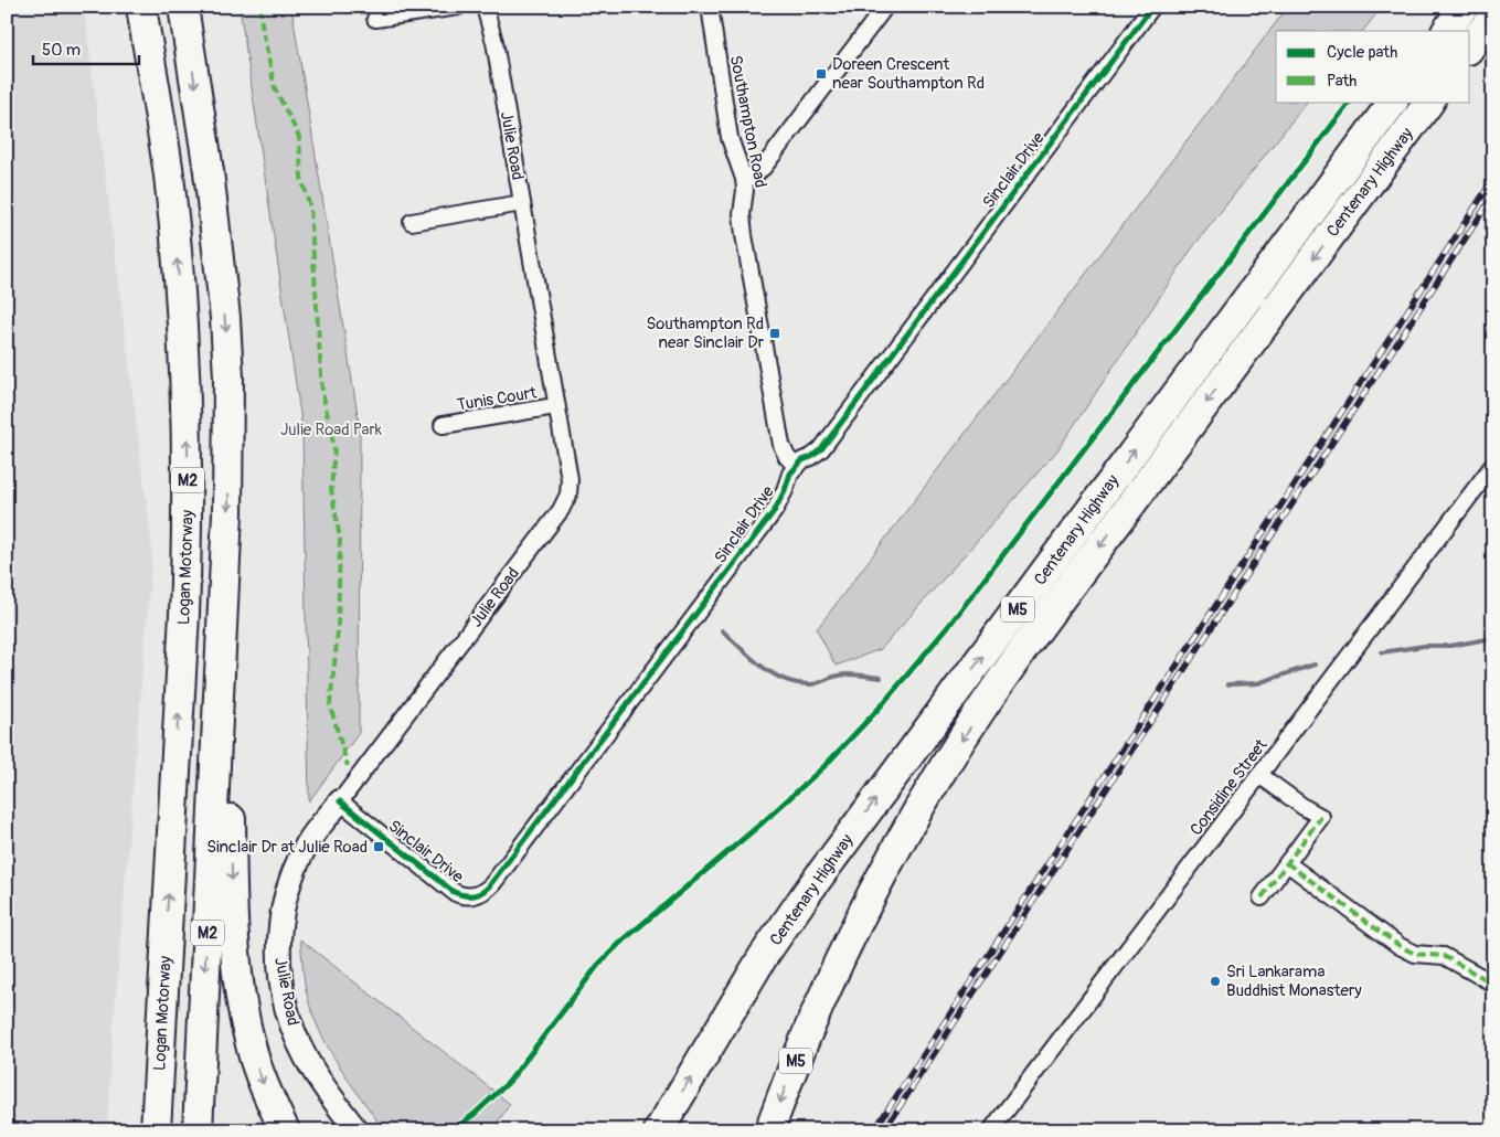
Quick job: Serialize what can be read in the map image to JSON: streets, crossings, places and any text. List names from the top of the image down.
{
  "streets": {
    "highway": [
      "Centenary Highway",
      "M2",
      "Logan Motorway",
      "M5"
    ],
    "street": [
      "Southampton Road",
      "Julie Road",
      "Sinclair Drive",
      "Tunis Court",
      "Considine Street"
    ]
  },
  "crossings": [
    ["Southampton Road", "Sinclair Drive"],
    ["Julie Road", "Sinclair Drive"],
    ["Julie Road", "Tunis Court"]
  ],
  "parks": ["Julie Road Park"],
  "places": {
    "transit": ["Doreen Crescent near Southampton Rd", "Southampton Rd near Sinclair Dr", "Sinclair Dr at Julie Road"],
    "other": ["Sri Lankarama Buddhist Monastery"]
  },
  "legend": ["Cycle path", "Path"],
  "scale_bar": "50 m"
}
